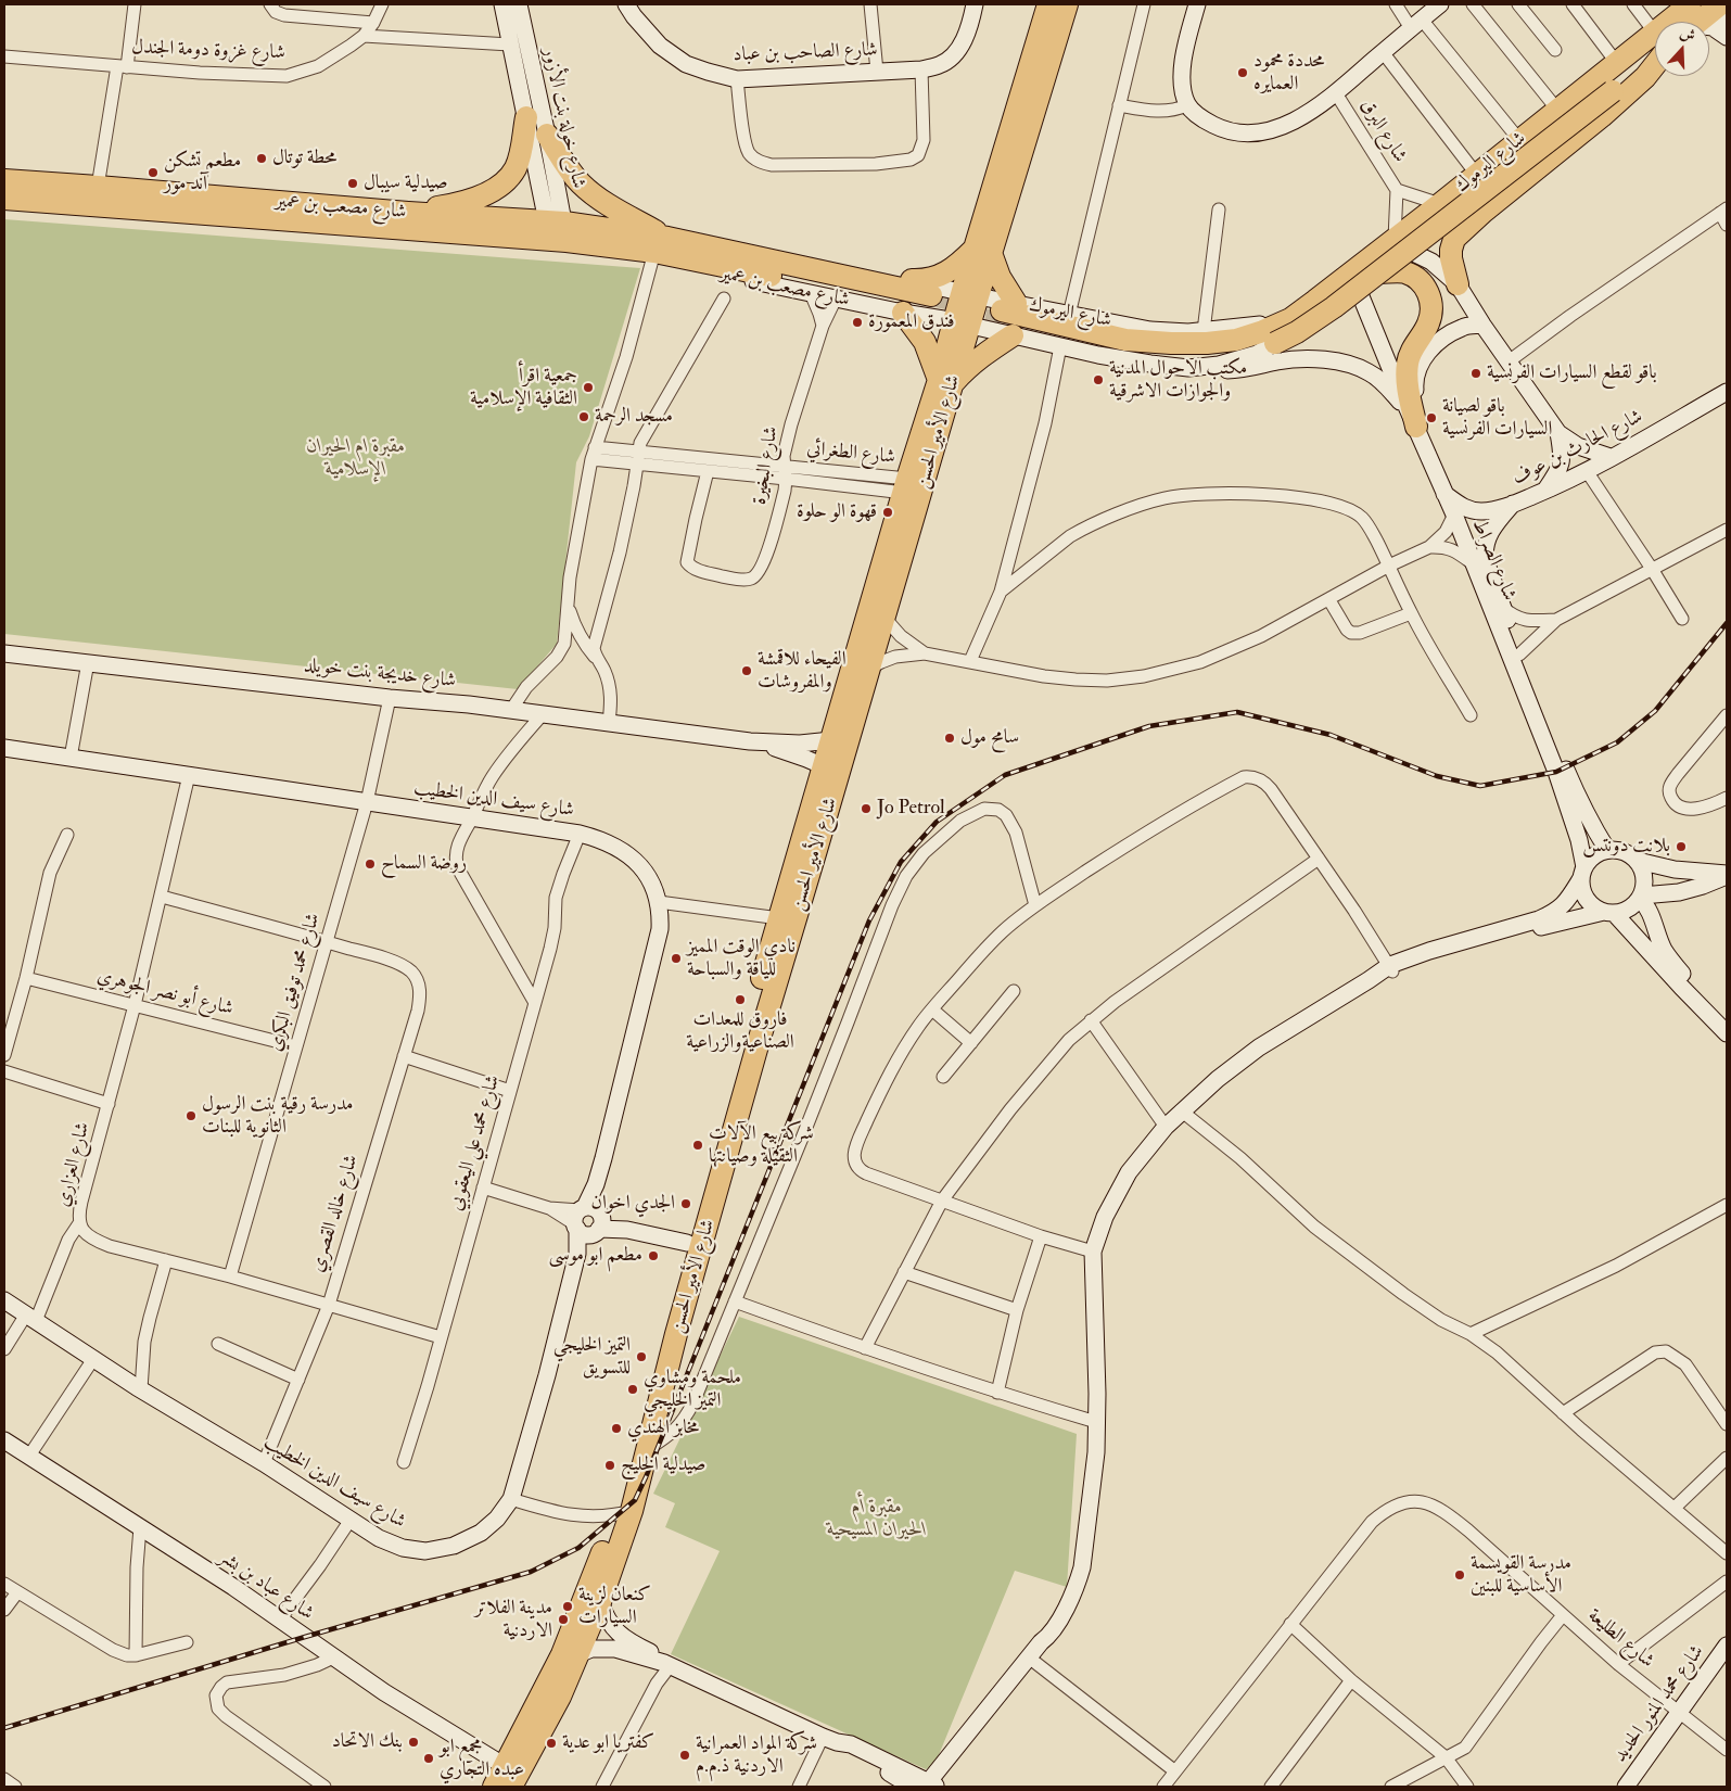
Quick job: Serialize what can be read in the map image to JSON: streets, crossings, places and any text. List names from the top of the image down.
{
  "streets": {
    "highway": ["شارع اليرموك", "شارع مصعب بن عمير", "شارع الأمير الحسن"],
    "street": [
      "شارع غزوة دومة الجندل",
      "شارع الصاحب بن عباد",
      "شارع خولة بنت الأزور",
      "شارع البرق",
      "شارع الحارث بن عوف",
      "شارع الطغرائي",
      "شارع البخيرة",
      "شارع الصراط",
      "شارع خديجة بنت خويلد",
      "شارع سيف الدين الخطيب",
      "شارع محمد توفيق البكري",
      "شارع أبو نصر الجوهري",
      "شارع محمد علي اليعقوبي",
      "شارع العزاري",
      "شارع خالد القصري",
      "شارع عباد بن بشر",
      "شارع الطليعة",
      "شارع محمد المنور الحديد"
    ]
  },
  "crossings": [
    ["شارع خولة بنت الأزور", "شارع مصعب بن عمير"],
    ["شارع البرق", "شارع اليرموك"],
    ["شارع اليرموك", "شارع مصعب بن عمير"],
    ["شارع اليرموك", "شارع الأمير الحسن"],
    ["شارع اليرموك", "شارع الصراط"],
    ["شارع مصعب بن عمير", "شارع الأمير الحسن"],
    ["شارع مصعب بن عمير", "شارع البخيرة"],
    ["شارع الأمير الحسن", "شارع الطغرائي"],
    ["شارع الأمير الحسن", "شارع خديجة بنت خويلد"],
    ["شارع الأمير الحسن", "شارع عباد بن بشر"],
    ["شارع الحارث بن عوف", "شارع الصراط"],
    ["شارع الطغرائي", "شارع البخيرة"],
    ["شارع خديجة بنت خويلد", "شارع محمد توفيق البكري"],
    ["شارع سيف الدين الخطيب", "شارع محمد توفيق البكري"],
    ["شارع سيف الدين الخطيب", "شارع محمد علي اليعقوبي"],
    ["شارع سيف الدين الخطيب", "شارع العزاري"],
    ["شارع سيف الدين الخطيب", "شارع خالد القصري"],
    ["شارع محمد توفيق البكري", "شارع أبو نصر الجوهري"],
    ["شارع محمد توفيق البكري", "شارع العزاري"],
    ["شارع محمد توفيق البكري", "شارع خالد القصري"],
    ["شارع أبو نصر الجوهري", "شارع العزاري"],
    ["شارع محمد علي اليعقوبي", "شارع العزاري"],
    ["شارع العزاري", "شارع خالد القصري"],
    ["شارع الطليعة", "شارع محمد المنور الحديد"]
  ],
  "parks": ["مقبرة ام الحيران الإسلامية", "مقبرة أم الحيران المسيحية"],
  "places": [
    "محددة محمود العمايره",
    "محطة توتال",
    "مطعم تشكن آند مور",
    "صيدلية سيبال",
    "فندق المعمورة",
    "باقو لقطع السيارات الفرنسية",
    "مكتب الاحوال المدنية والجوازات الاشرقية",
    "جمعية اقرأ الثقافية الإسلامية",
    "مسجد الرحمة",
    "باقو لصيانة السيارات الفرنسية",
    "قهوة الو حلوة",
    "الفيحاء للاقمشة والمفروشات",
    "سامح مول",
    "Jo Petrol",
    "بلانت دونتس",
    "روضة السماح",
    "نادي الوقت المميز للياقة والسباحة",
    "فاروق للمعدات الصناعيةوالزراعية",
    "مدرسة رقية بنت الرسول الثانوية للبنات",
    "شركة بيع الآلات الثقيلة وصيانتها",
    "الجدي اخوان",
    "مطعم ابو موسى",
    "التميز الخليجي للتسويق",
    "ملحمة ومشاوي التميز الخليجي",
    "مخابز الهندي",
    "صيدلية الخليج",
    "مدرسة القويسمة الأساسية للبنين",
    "كنعان لزينة السيارات",
    "مدينة الفلاتر الاردنية",
    "بنك الاتحاد",
    "كفتريا ابو عدية",
    "شركة المواد العمرانية الاردنية ذ.م.م",
    "مجمع ابو عبده التجاري"
  ],
  "north": "top"
}
